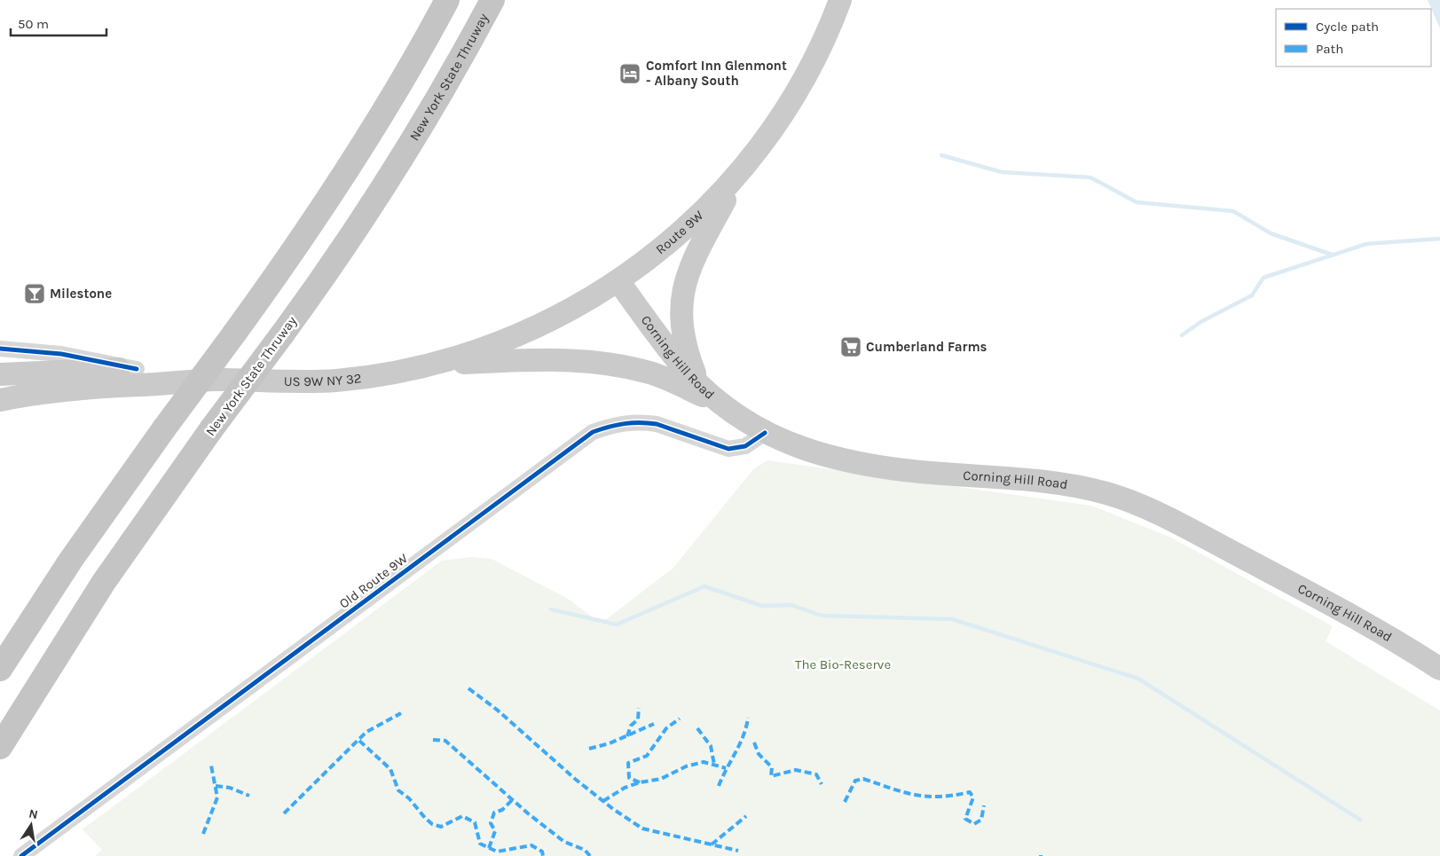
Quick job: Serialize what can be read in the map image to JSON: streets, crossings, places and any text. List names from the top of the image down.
{
  "streets": {
    "highway": ["New York State Thruway"],
    "main road": ["Route 9W", "Corning Hill Road", "US 9W NY 32"],
    "street": ["Old Route 9W"]
  },
  "crossings": [
    ["Route 9W", "Corning Hill Road"],
    ["Route 9W", "US 9W NY 32"],
    ["Corning Hill Road", "Old Route 9W"]
  ],
  "parks": ["The Bio-Reserve"],
  "places": {
    "hotel": ["Comfort Inn Glenmont - Albany South"],
    "bar": ["Milestone"],
    "supermarket": ["Cumberland Farms"]
  },
  "legend": ["Cycle path", "Path"],
  "scale_bar": "50 m",
  "north": "top"
}
